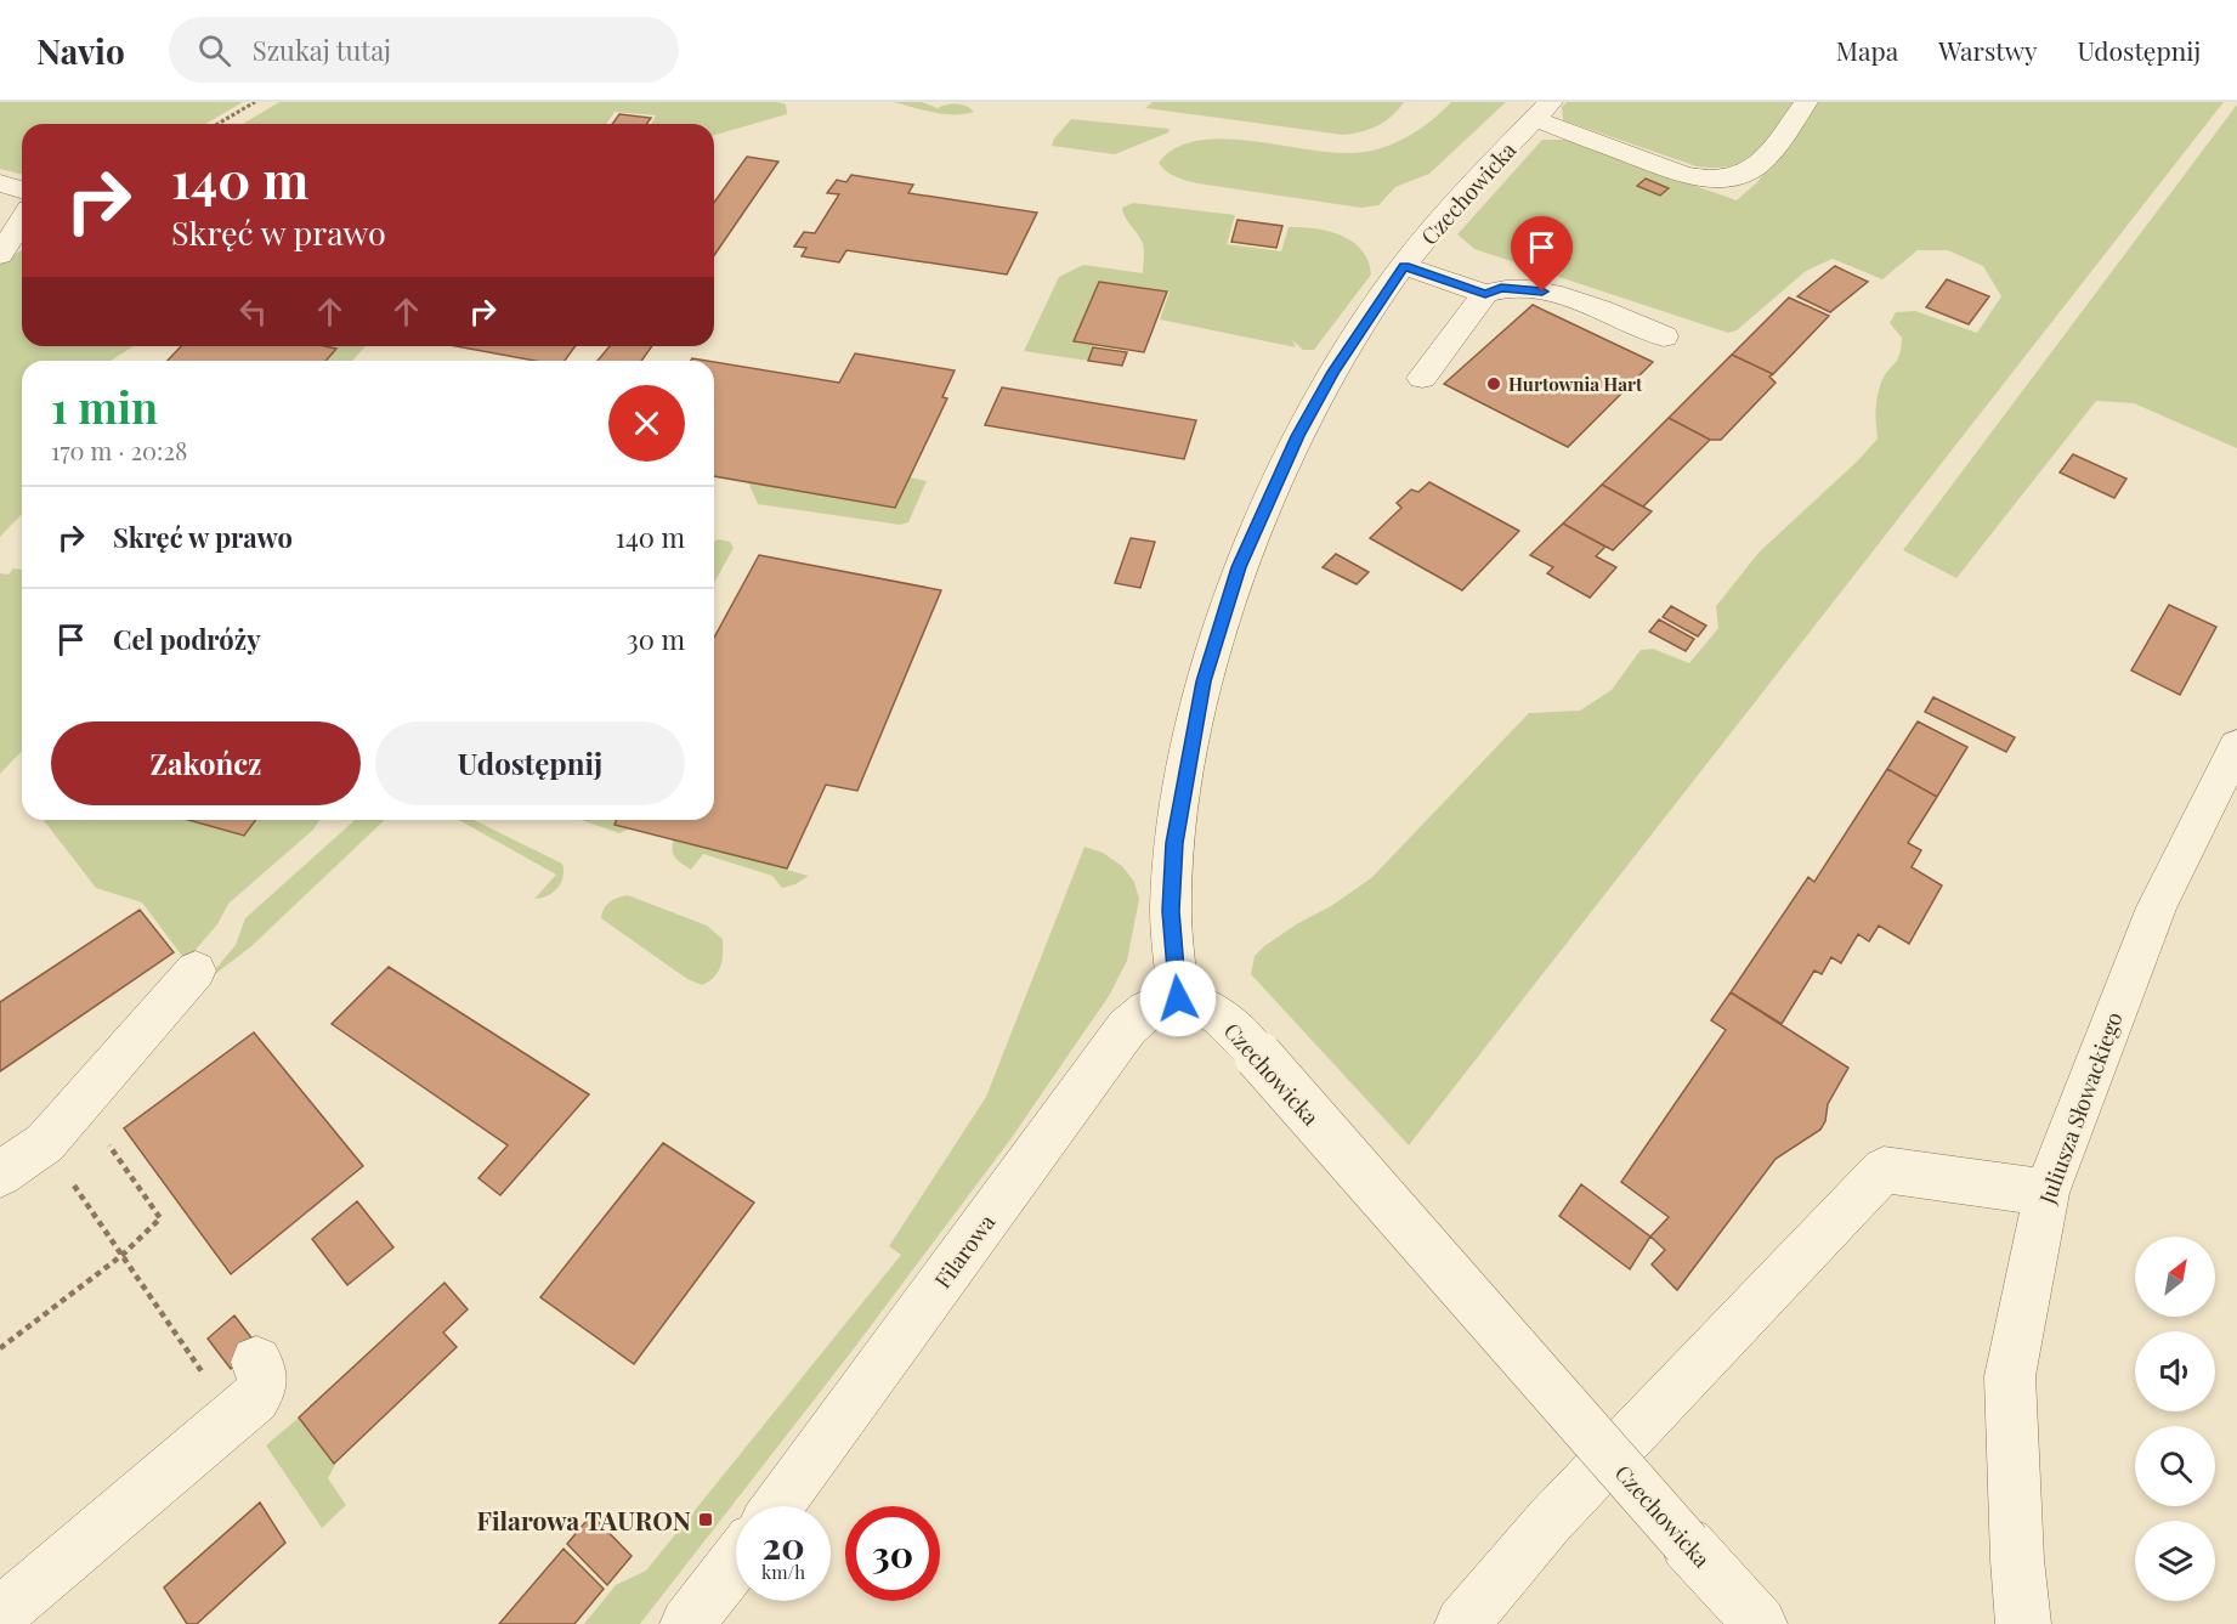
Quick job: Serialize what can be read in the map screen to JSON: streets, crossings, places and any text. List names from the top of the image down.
{
  "streets": {
    "street": ["Czechowicka", "Juliusza Słowackiego", "Filarowa"]
  },
  "crossings": [
    ["Czechowicka", "Filarowa"]
  ],
  "places": {
    "other": ["Hurtownia Hart"],
    "transit": ["Filarowa TAURON"]
  },
  "north": "top right",
  "page": {
    "header": "Navio",
    "search": "Szukaj tutaj",
    "nav": ["Mapa", "Warstwy", "Udostępnij"],
    "turn": ["140 m", "Skręć w prawo"],
    "heading": ["1 min", "170 m · 20:28"],
    "list": [
      {
        "name": "Skręć w prawo",
        "value": "140 m"
      },
      {
        "name": "Cel podróży",
        "value": "30 m"
      }
    ],
    "buttons": ["Zakończ", "Udostępnij"],
    "speed": "20 km/h",
    "limit": "30"
  }
}
